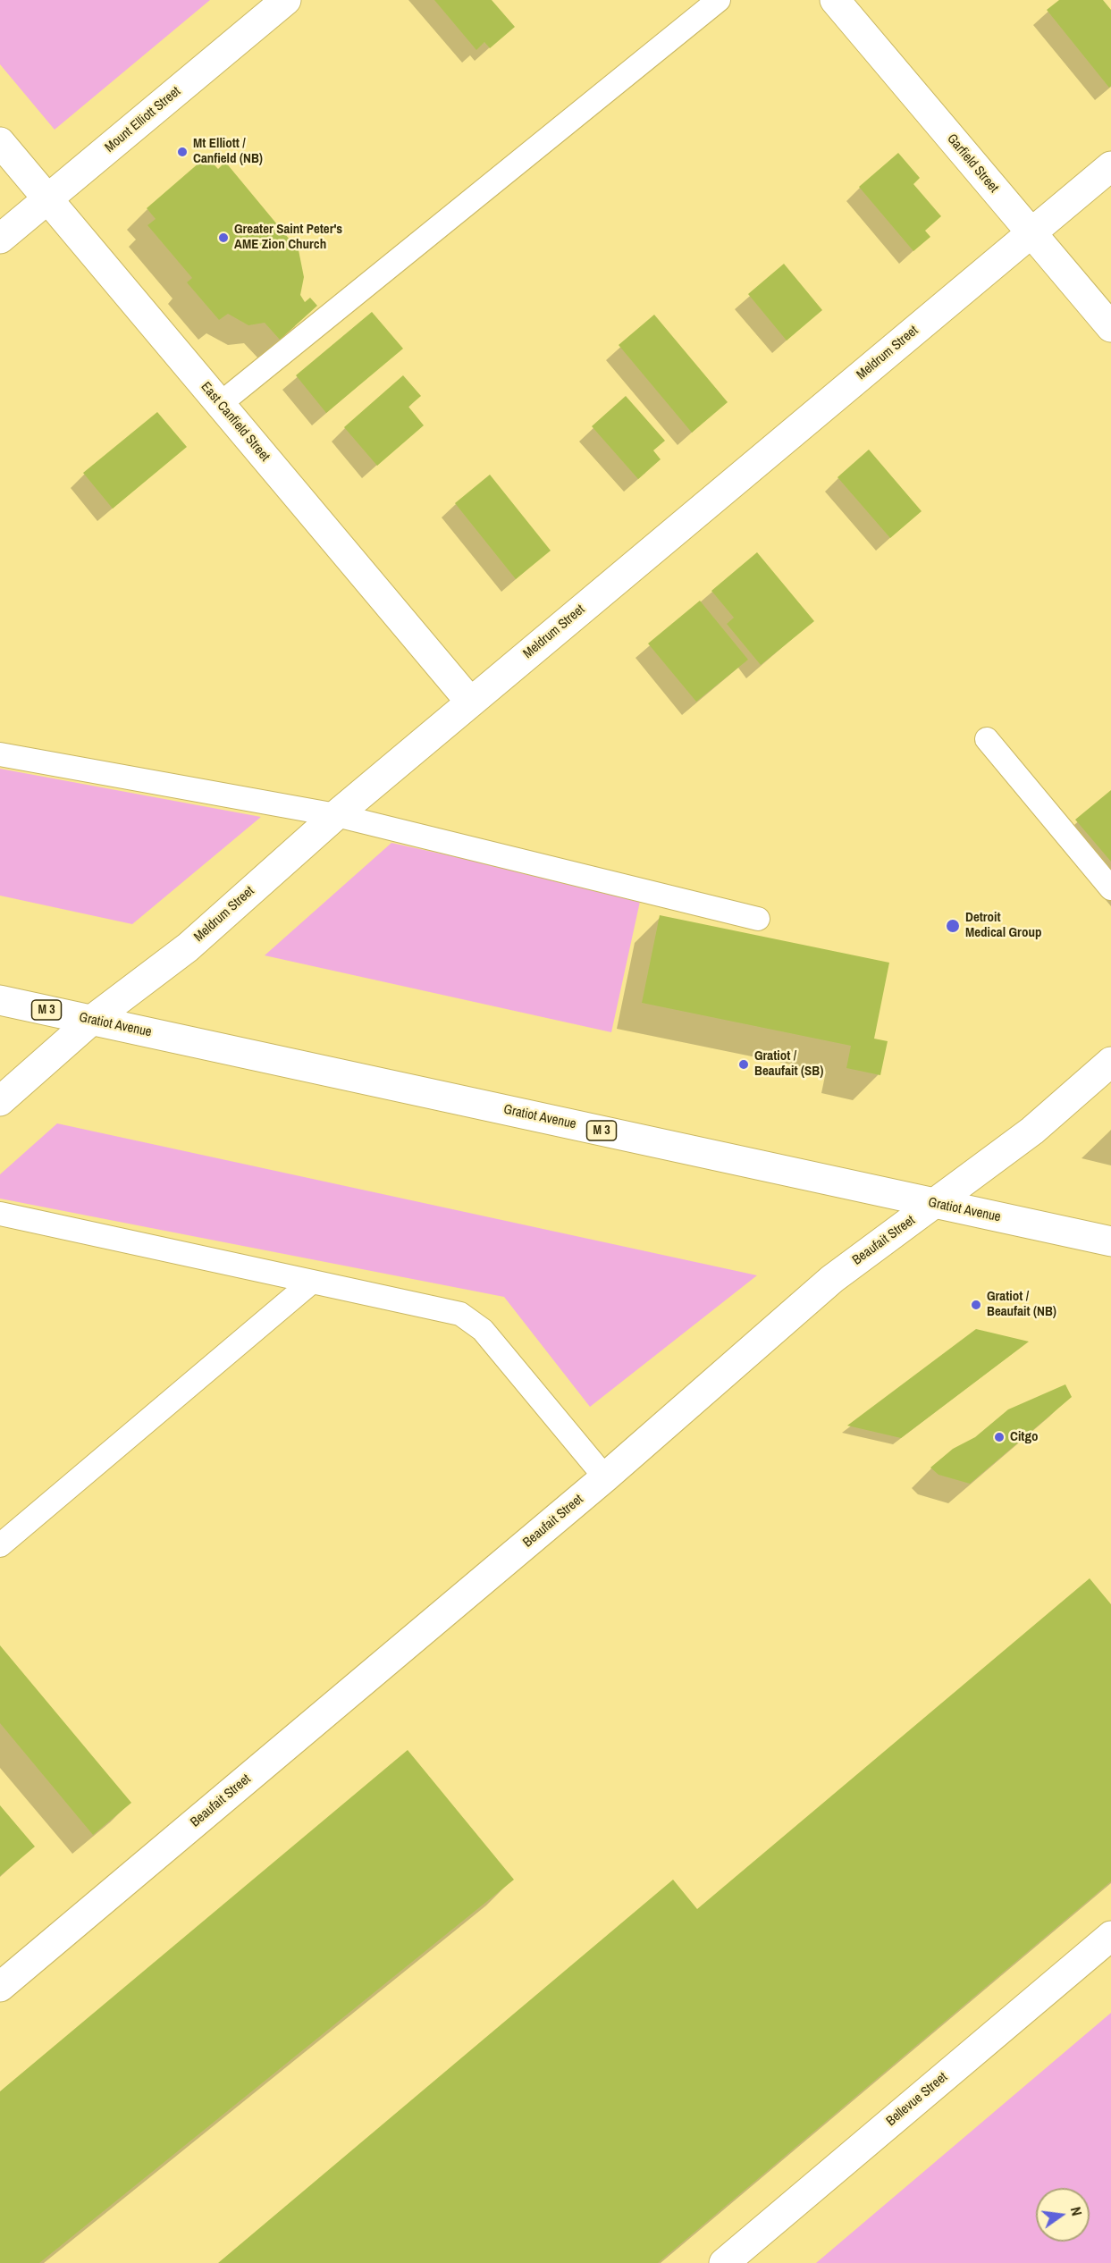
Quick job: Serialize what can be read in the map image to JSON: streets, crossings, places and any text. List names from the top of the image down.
{
  "streets": {
    "street": [
      "Mount Elliott Street",
      "Garfield Street",
      "Meldrum Street",
      "East Canfield Street",
      "M 3",
      "Gratiot Avenue",
      "Beaufait Street",
      "Bellevue Street"
    ]
  },
  "crossings": [
    ["Mount Elliott Street", "East Canfield Street"],
    ["Garfield Street", "Meldrum Street"],
    ["Meldrum Street", "East Canfield Street"],
    ["Meldrum Street", "Gratiot Avenue"],
    ["Gratiot Avenue", "Beaufait Street"]
  ],
  "places": [
    "Mt Elliott / Canfield (NB)",
    "Greater Saint Peter's AME Zion Church",
    "Detroit Medical Group",
    "Gratiot / Beaufait (SB)",
    "Gratiot / Beaufait (NB)",
    "Citgo"
  ],
  "north": "right"
}
